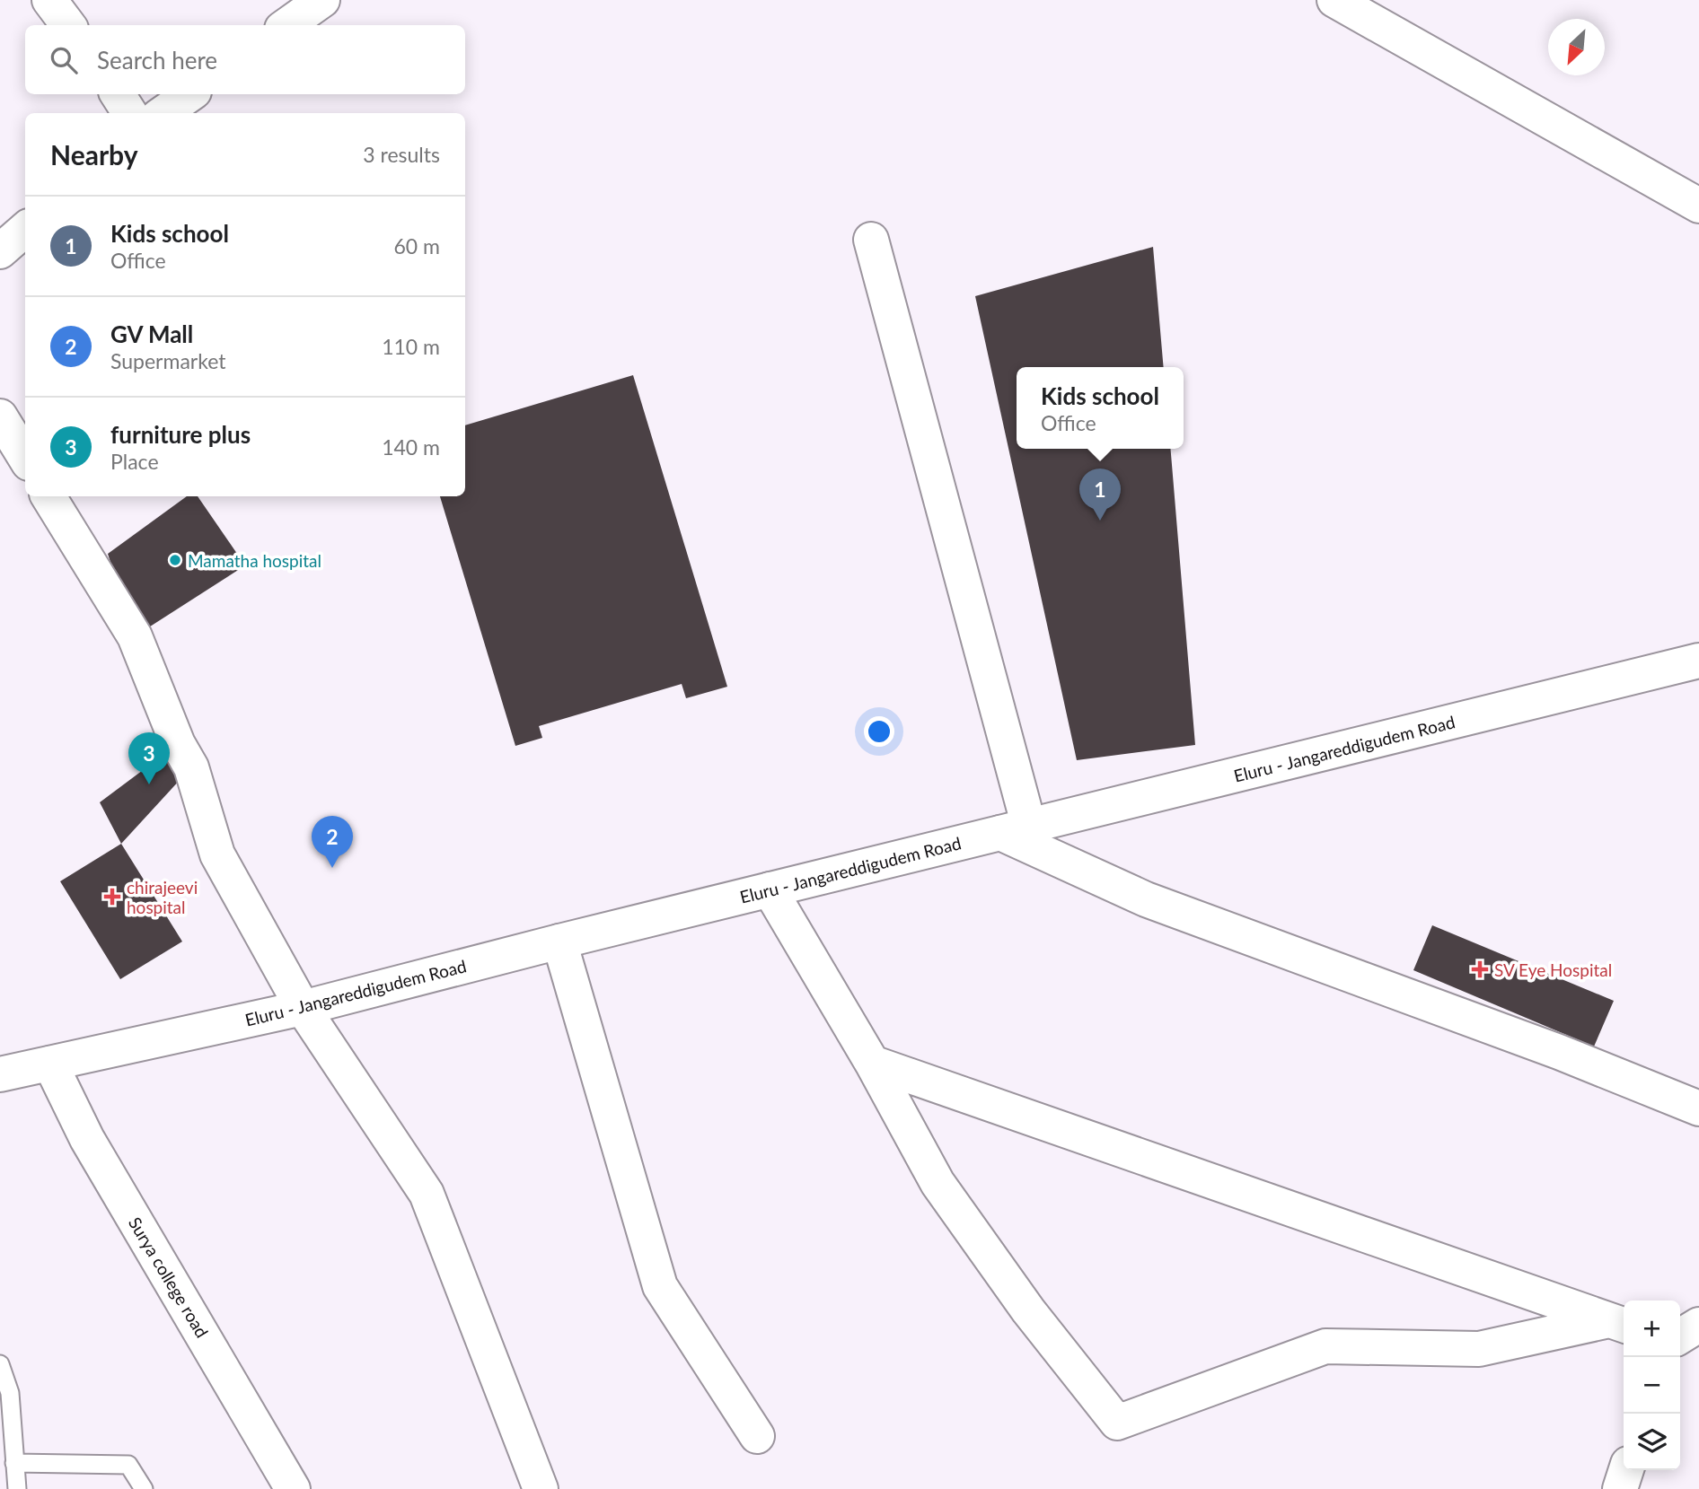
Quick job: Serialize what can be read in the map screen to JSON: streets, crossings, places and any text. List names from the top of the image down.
{
  "streets": {
    "street": ["Eluru - Jangareddigudem Road", "Surya college road"]
  },
  "crossings": [
    ["Eluru - Jangareddigudem Road", "Surya college road"]
  ],
  "places": {
    "other": ["Mamatha hospital"],
    "health": ["chirajeevi hospital", "SV Eye Hospital"]
  },
  "north": "bottom left",
  "page": {
    "search": "Search here",
    "heading": ["Nearby", "3 results"],
    "list": [
      {
        "mark": "1",
        "name": "Kids school",
        "note": "Office",
        "value": "60 m"
      },
      {
        "mark": "2",
        "name": "GV Mall",
        "note": "Supermarket",
        "value": "110 m"
      },
      {
        "mark": "3",
        "name": "furniture plus",
        "note": "Place",
        "value": "140 m"
      }
    ],
    "popup": ["Kids school", "Office"],
    "pins": ["1", "3", "2"],
    "map_buttons": ["+", "−"]
  }
}
